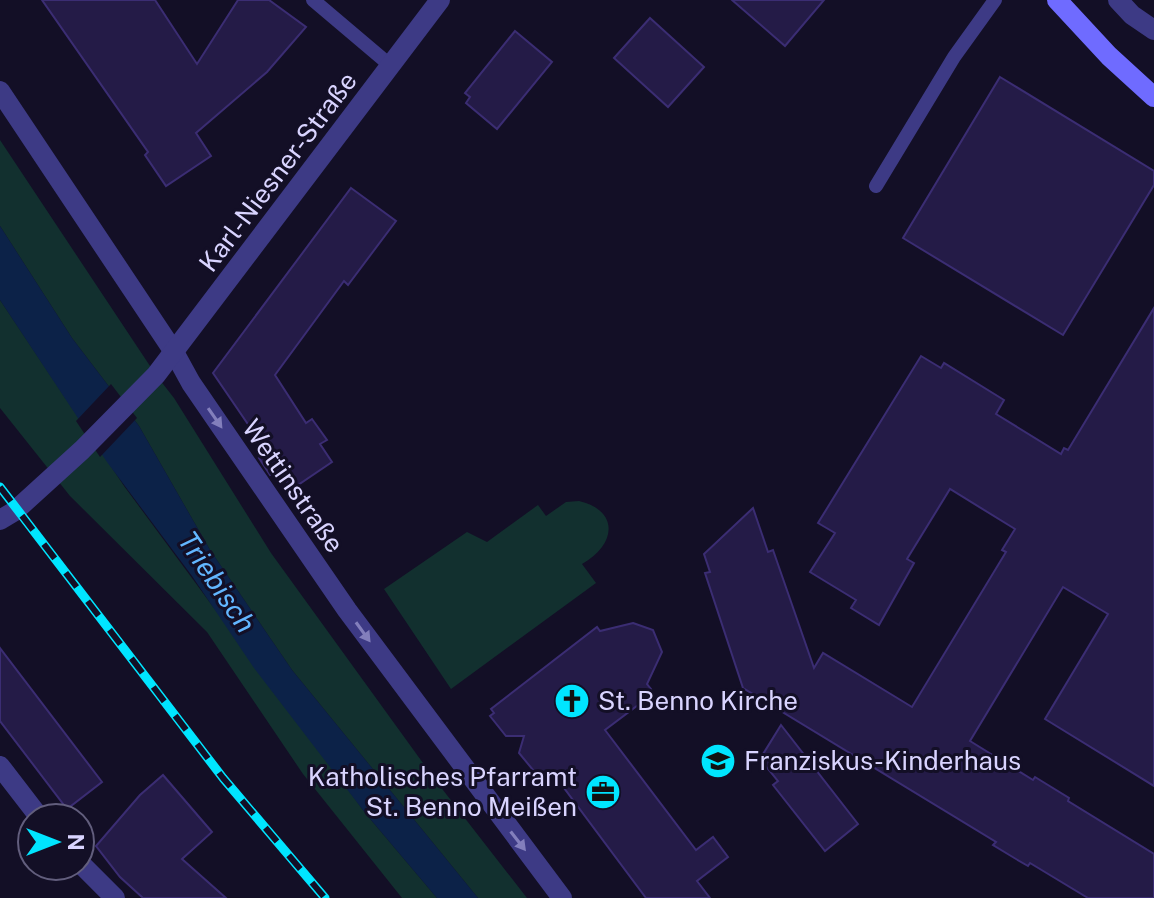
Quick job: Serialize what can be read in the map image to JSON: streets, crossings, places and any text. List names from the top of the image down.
{
  "streets": {
    "street": ["Karl-Niesner-Straße", "Wettinstraße"]
  },
  "crossings": [
    ["Karl-Niesner-Straße", "Wettinstraße"]
  ],
  "one_way": ["Wettinstraße"],
  "water": ["Triebisch"],
  "places": {
    "church": ["St. Benno Kirche"],
    "school or university": ["Franziskus-Kinderhaus"],
    "office": ["Katholisches Pfarramt St. Benno Meißen"]
  },
  "north": "right"
}
